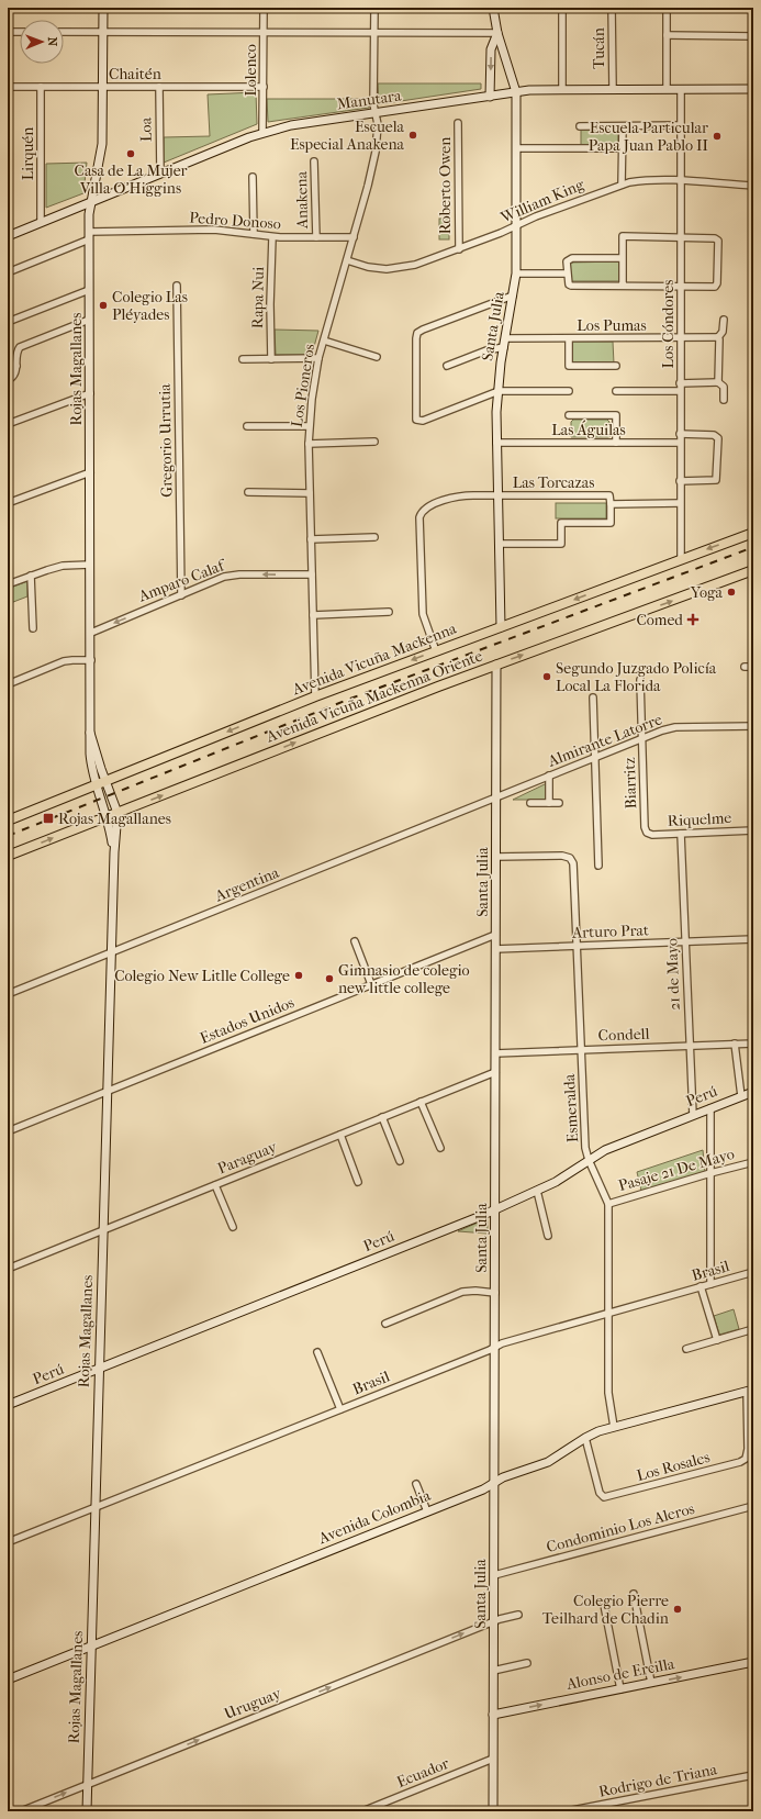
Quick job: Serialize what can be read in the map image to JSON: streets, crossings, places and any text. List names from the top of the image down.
{
  "streets": {
    "main road": [
      "Manutara",
      "Santa Julia",
      "Rojas Magallanes",
      "Avenida Vicuña Mackenna",
      "Avenida Vicuña Mackenna Oriente",
      "Perú",
      "Avenida Colombia",
      "Alonso de Ercilla"
    ],
    "street": [
      "Tucán",
      "Lolenco",
      "Chaitén",
      "Loa",
      "Lirquén",
      "Roberto Owen",
      "Anakena",
      "William King",
      "Pedro Donoso",
      "Rapa Nui",
      "Los Cóndores",
      "Los Pumas",
      "Los Pioneros",
      "Las Águilas",
      "Gregorio Urrutia",
      "Las Torcazas",
      "Amparo Calaf",
      "Almirante Latorre",
      "Biarritz",
      "Riquelme",
      "Argentina",
      "Arturo Prat",
      "21 de Mayo",
      "Estados Unidos",
      "Condell",
      "Esmeralda",
      "Paraguay",
      "Pasaje 21 De Mayo",
      "Brasil",
      "Los Rosales",
      "Condominio Los Aleros",
      "Uruguay",
      "Ecuador",
      "Rodrigo de Triana"
    ]
  },
  "crossings": [
    ["Tucán", "Manutara"],
    ["Lolenco", "Chaitén"],
    ["Lolenco", "Manutara"],
    ["Chaitén", "Loa"],
    ["Chaitén", "Lirquén"],
    ["Chaitén", "Rojas Magallanes"],
    ["Manutara", "Loa"],
    ["Manutara", "Lirquén"],
    ["Manutara", "Los Cóndores"],
    ["Manutara", "Santa Julia"],
    ["Manutara", "Rojas Magallanes"],
    ["Manutara", "Los Pioneros"],
    ["Roberto Owen", "William King"],
    ["Anakena", "Pedro Donoso"],
    ["William King", "Los Cóndores"],
    ["William King", "Santa Julia"],
    ["William King", "Los Pioneros"],
    ["Pedro Donoso", "Rapa Nui"],
    ["Pedro Donoso", "Rojas Magallanes"],
    ["Pedro Donoso", "Los Pioneros"],
    ["Los Cóndores", "Los Pumas"],
    ["Los Cóndores", "Las Águilas"],
    ["Los Cóndores", "Las Torcazas"],
    ["Los Cóndores", "Avenida Vicuña Mackenna"],
    ["Los Pumas", "Santa Julia"],
    ["Santa Julia", "Las Águilas"],
    ["Santa Julia", "Las Torcazas"],
    ["Santa Julia", "Avenida Vicuña Mackenna"],
    ["Santa Julia", "Avenida Vicuña Mackenna Oriente"],
    ["Santa Julia", "Almirante Latorre"],
    ["Santa Julia", "Argentina"],
    ["Santa Julia", "Arturo Prat"],
    ["Santa Julia", "Estados Unidos"],
    ["Santa Julia", "Condell"],
    ["Santa Julia", "Perú"],
    ["Santa Julia", "Esmeralda"],
    ["Santa Julia", "Paraguay"],
    ["Santa Julia", "Brasil"],
    ["Santa Julia", "Avenida Colombia"],
    ["Santa Julia", "Condominio Los Aleros"],
    ["Santa Julia", "Alonso de Ercilla"],
    ["Santa Julia", "Uruguay"],
    ["Santa Julia", "Ecuador"],
    ["Rojas Magallanes", "Amparo Calaf"],
    ["Rojas Magallanes", "Avenida Vicuña Mackenna"],
    ["Rojas Magallanes", "Avenida Vicuña Mackenna Oriente"],
    ["Rojas Magallanes", "Argentina"],
    ["Rojas Magallanes", "Estados Unidos"],
    ["Rojas Magallanes", "Perú"],
    ["Rojas Magallanes", "Paraguay"],
    ["Rojas Magallanes", "Brasil"],
    ["Rojas Magallanes", "Avenida Colombia"],
    ["Rojas Magallanes", "Uruguay"],
    ["Los Pioneros", "Amparo Calaf"],
    ["Los Pioneros", "Avenida Vicuña Mackenna"],
    ["Gregorio Urrutia", "Amparo Calaf"],
    ["Almirante Latorre", "Biarritz"],
    ["Almirante Latorre", "Argentina"],
    ["Biarritz", "Riquelme"],
    ["Riquelme", "21 de Mayo"],
    ["Arturo Prat", "21 de Mayo"],
    ["Arturo Prat", "Esmeralda"],
    ["21 de Mayo", "Condell"],
    ["21 de Mayo", "Perú"],
    ["Condell", "Esmeralda"],
    ["Perú", "Esmeralda"],
    ["Esmeralda", "Pasaje 21 De Mayo"],
    ["Esmeralda", "Brasil"],
    ["Esmeralda", "Avenida Colombia"],
    ["Los Rosales", "Avenida Colombia"]
  ],
  "one_way": [
    "Amparo Calaf",
    "Avenida Vicuña Mackenna",
    "Avenida Vicuña Mackenna Oriente",
    "Alonso de Ercilla",
    "Uruguay"
  ],
  "places": {
    "other": [
      "Escuela Especial Anakena",
      "Escuela Particular Papa Juan Pablo II",
      "Casa de La Mujer Villa O'Higgins",
      "Colegio Las Pléyades",
      "Yoga",
      "Segundo Juzgado Policía Local La Florida",
      "Colegio New Litlle College",
      "Gimnasio de colegio new little college",
      "Colegio Pierre Teilhard de Chadin"
    ],
    "health": ["Comed"],
    "transit": ["Rojas Magallanes"]
  },
  "north": "right"
}
